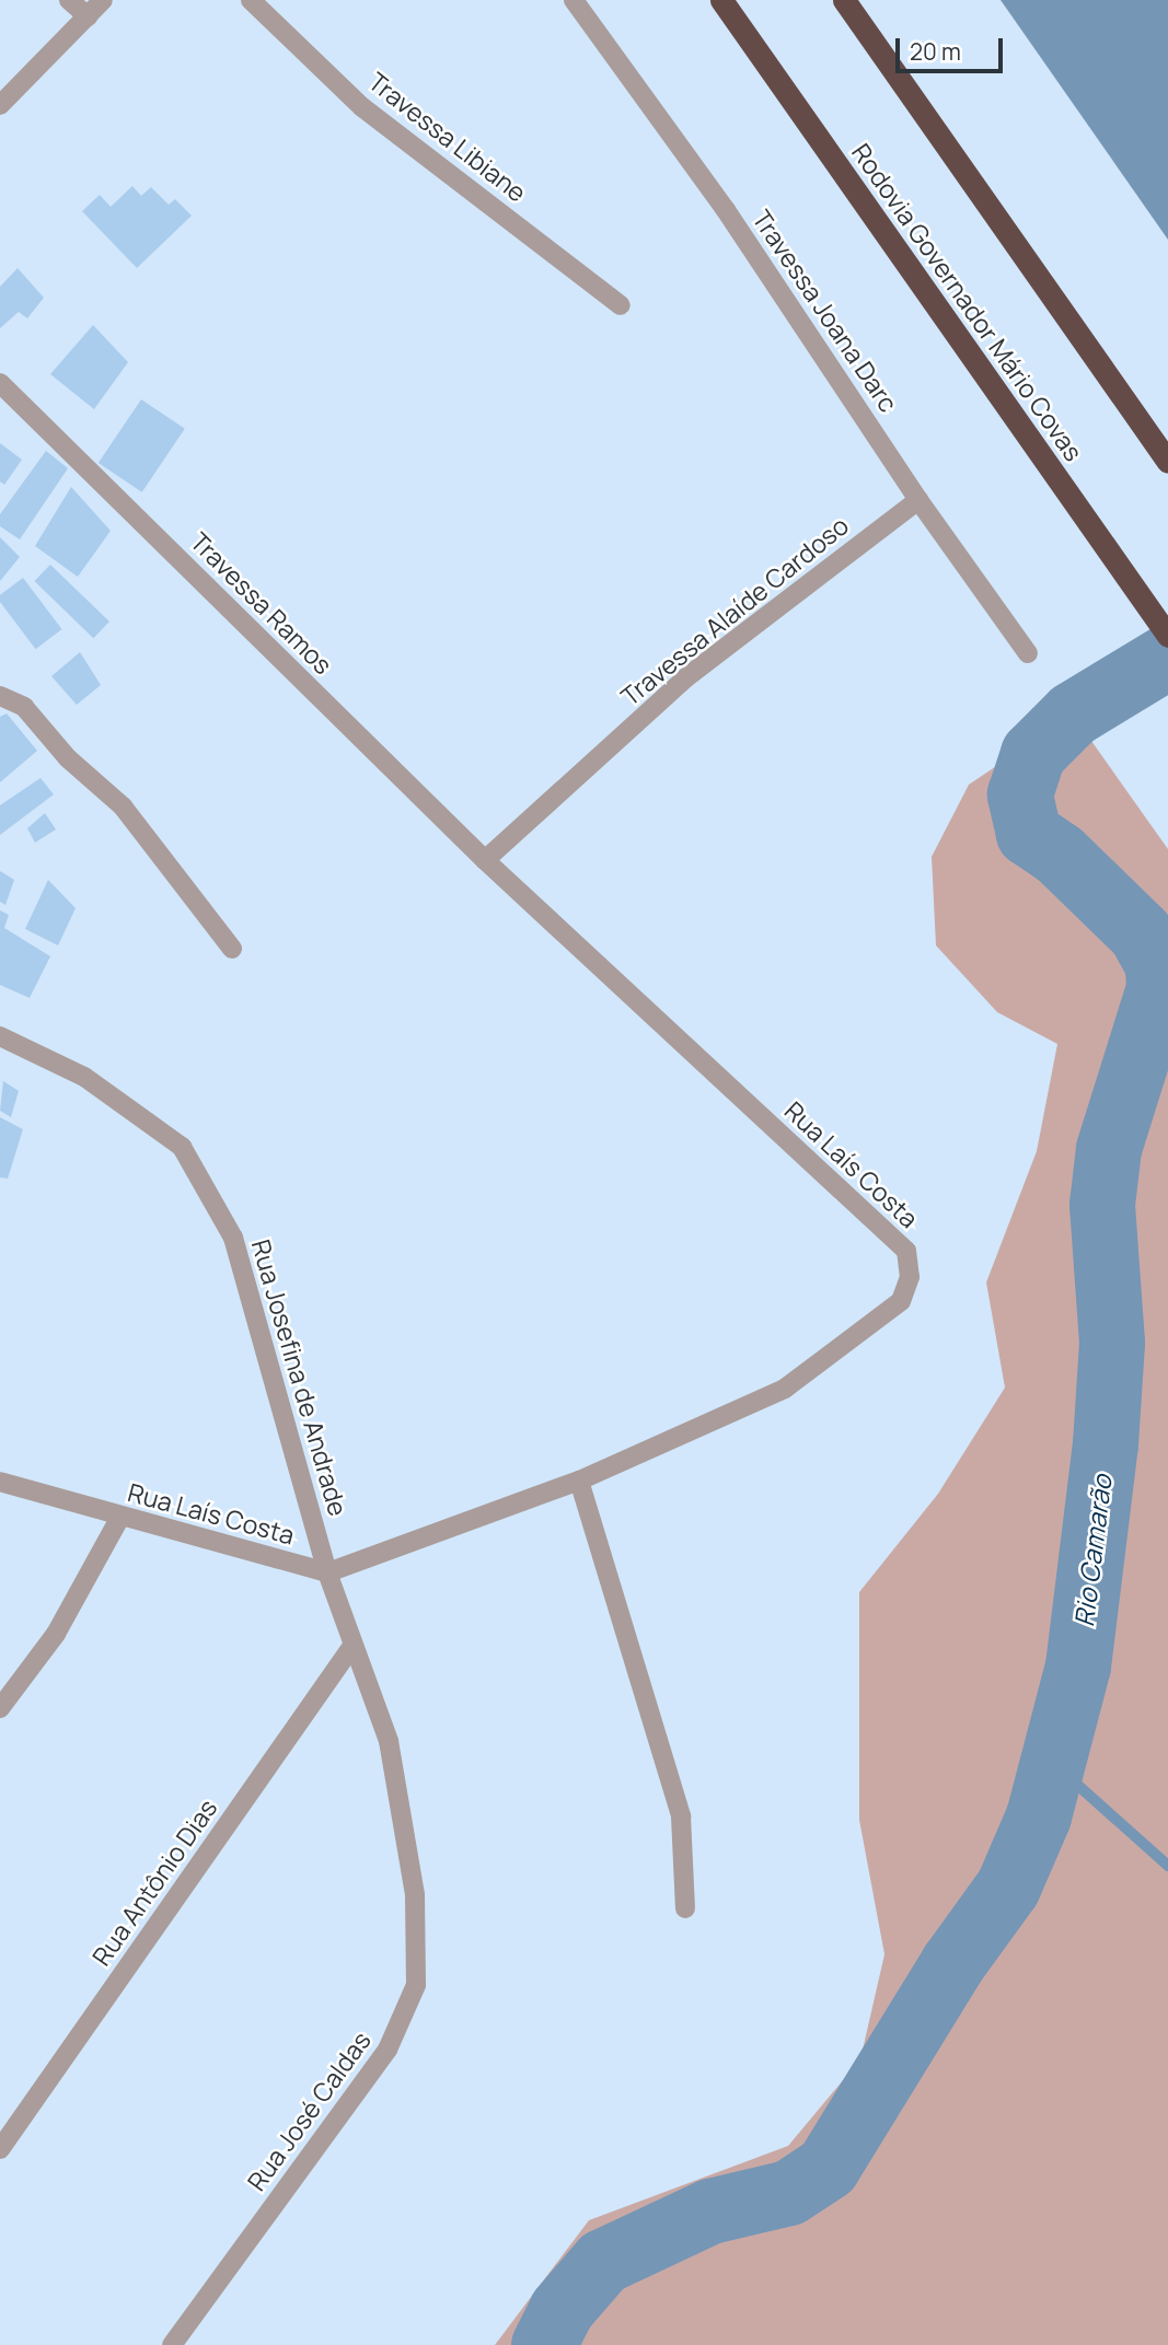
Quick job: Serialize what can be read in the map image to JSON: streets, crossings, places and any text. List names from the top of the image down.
{
  "streets": {
    "highway": ["Rodovia Governador Mário Covas"],
    "street": [
      "Travessa Libiane",
      "Travessa Joana Darc",
      "Travessa Ramos",
      "Travessa Alaíde Cardoso",
      "Rua Laís Costa",
      "Rua Josefina de Andrade",
      "Rua Antônio Dias",
      "Rua José Caldas"
    ]
  },
  "crossings": [
    ["Travessa Joana Darc", "Travessa Alaíde Cardoso"],
    ["Travessa Ramos", "Travessa Alaíde Cardoso"],
    ["Travessa Ramos", "Rua Laís Costa"],
    ["Travessa Alaíde Cardoso", "Rua Laís Costa"],
    ["Rua Laís Costa", "Rua Josefina de Andrade"],
    ["Rua Laís Costa", "Rua José Caldas"],
    ["Rua Josefina de Andrade", "Rua José Caldas"],
    ["Rua Antônio Dias", "Rua José Caldas"]
  ],
  "water": ["Rio Camarão"],
  "scale_bar": "20 m"
}
